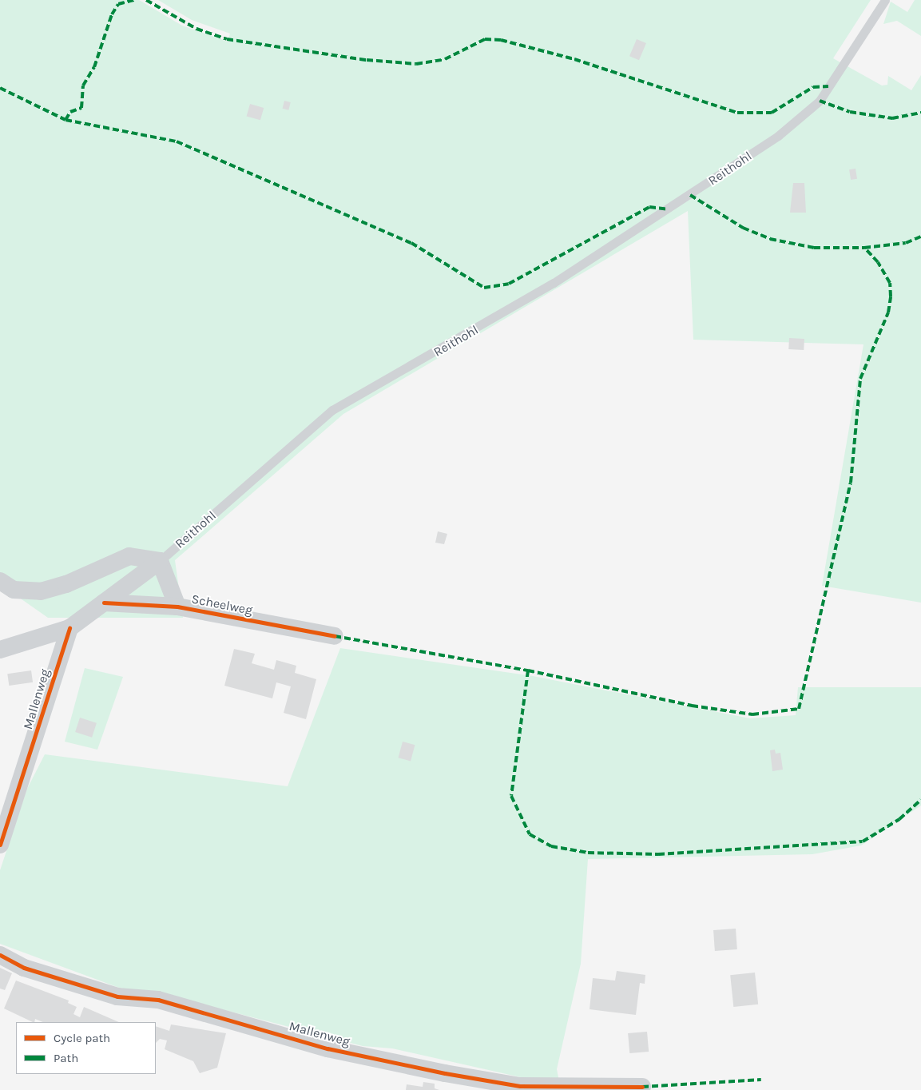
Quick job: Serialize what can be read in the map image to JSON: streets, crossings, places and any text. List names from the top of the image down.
{
  "streets": {
    "street": ["Reithohl", "Scheelweg", "Mallenweg"]
  },
  "crossings": [
    ["Reithohl", "Scheelweg"],
    ["Reithohl", "Mallenweg"]
  ],
  "legend": ["Cycle path", "Path"]
}
